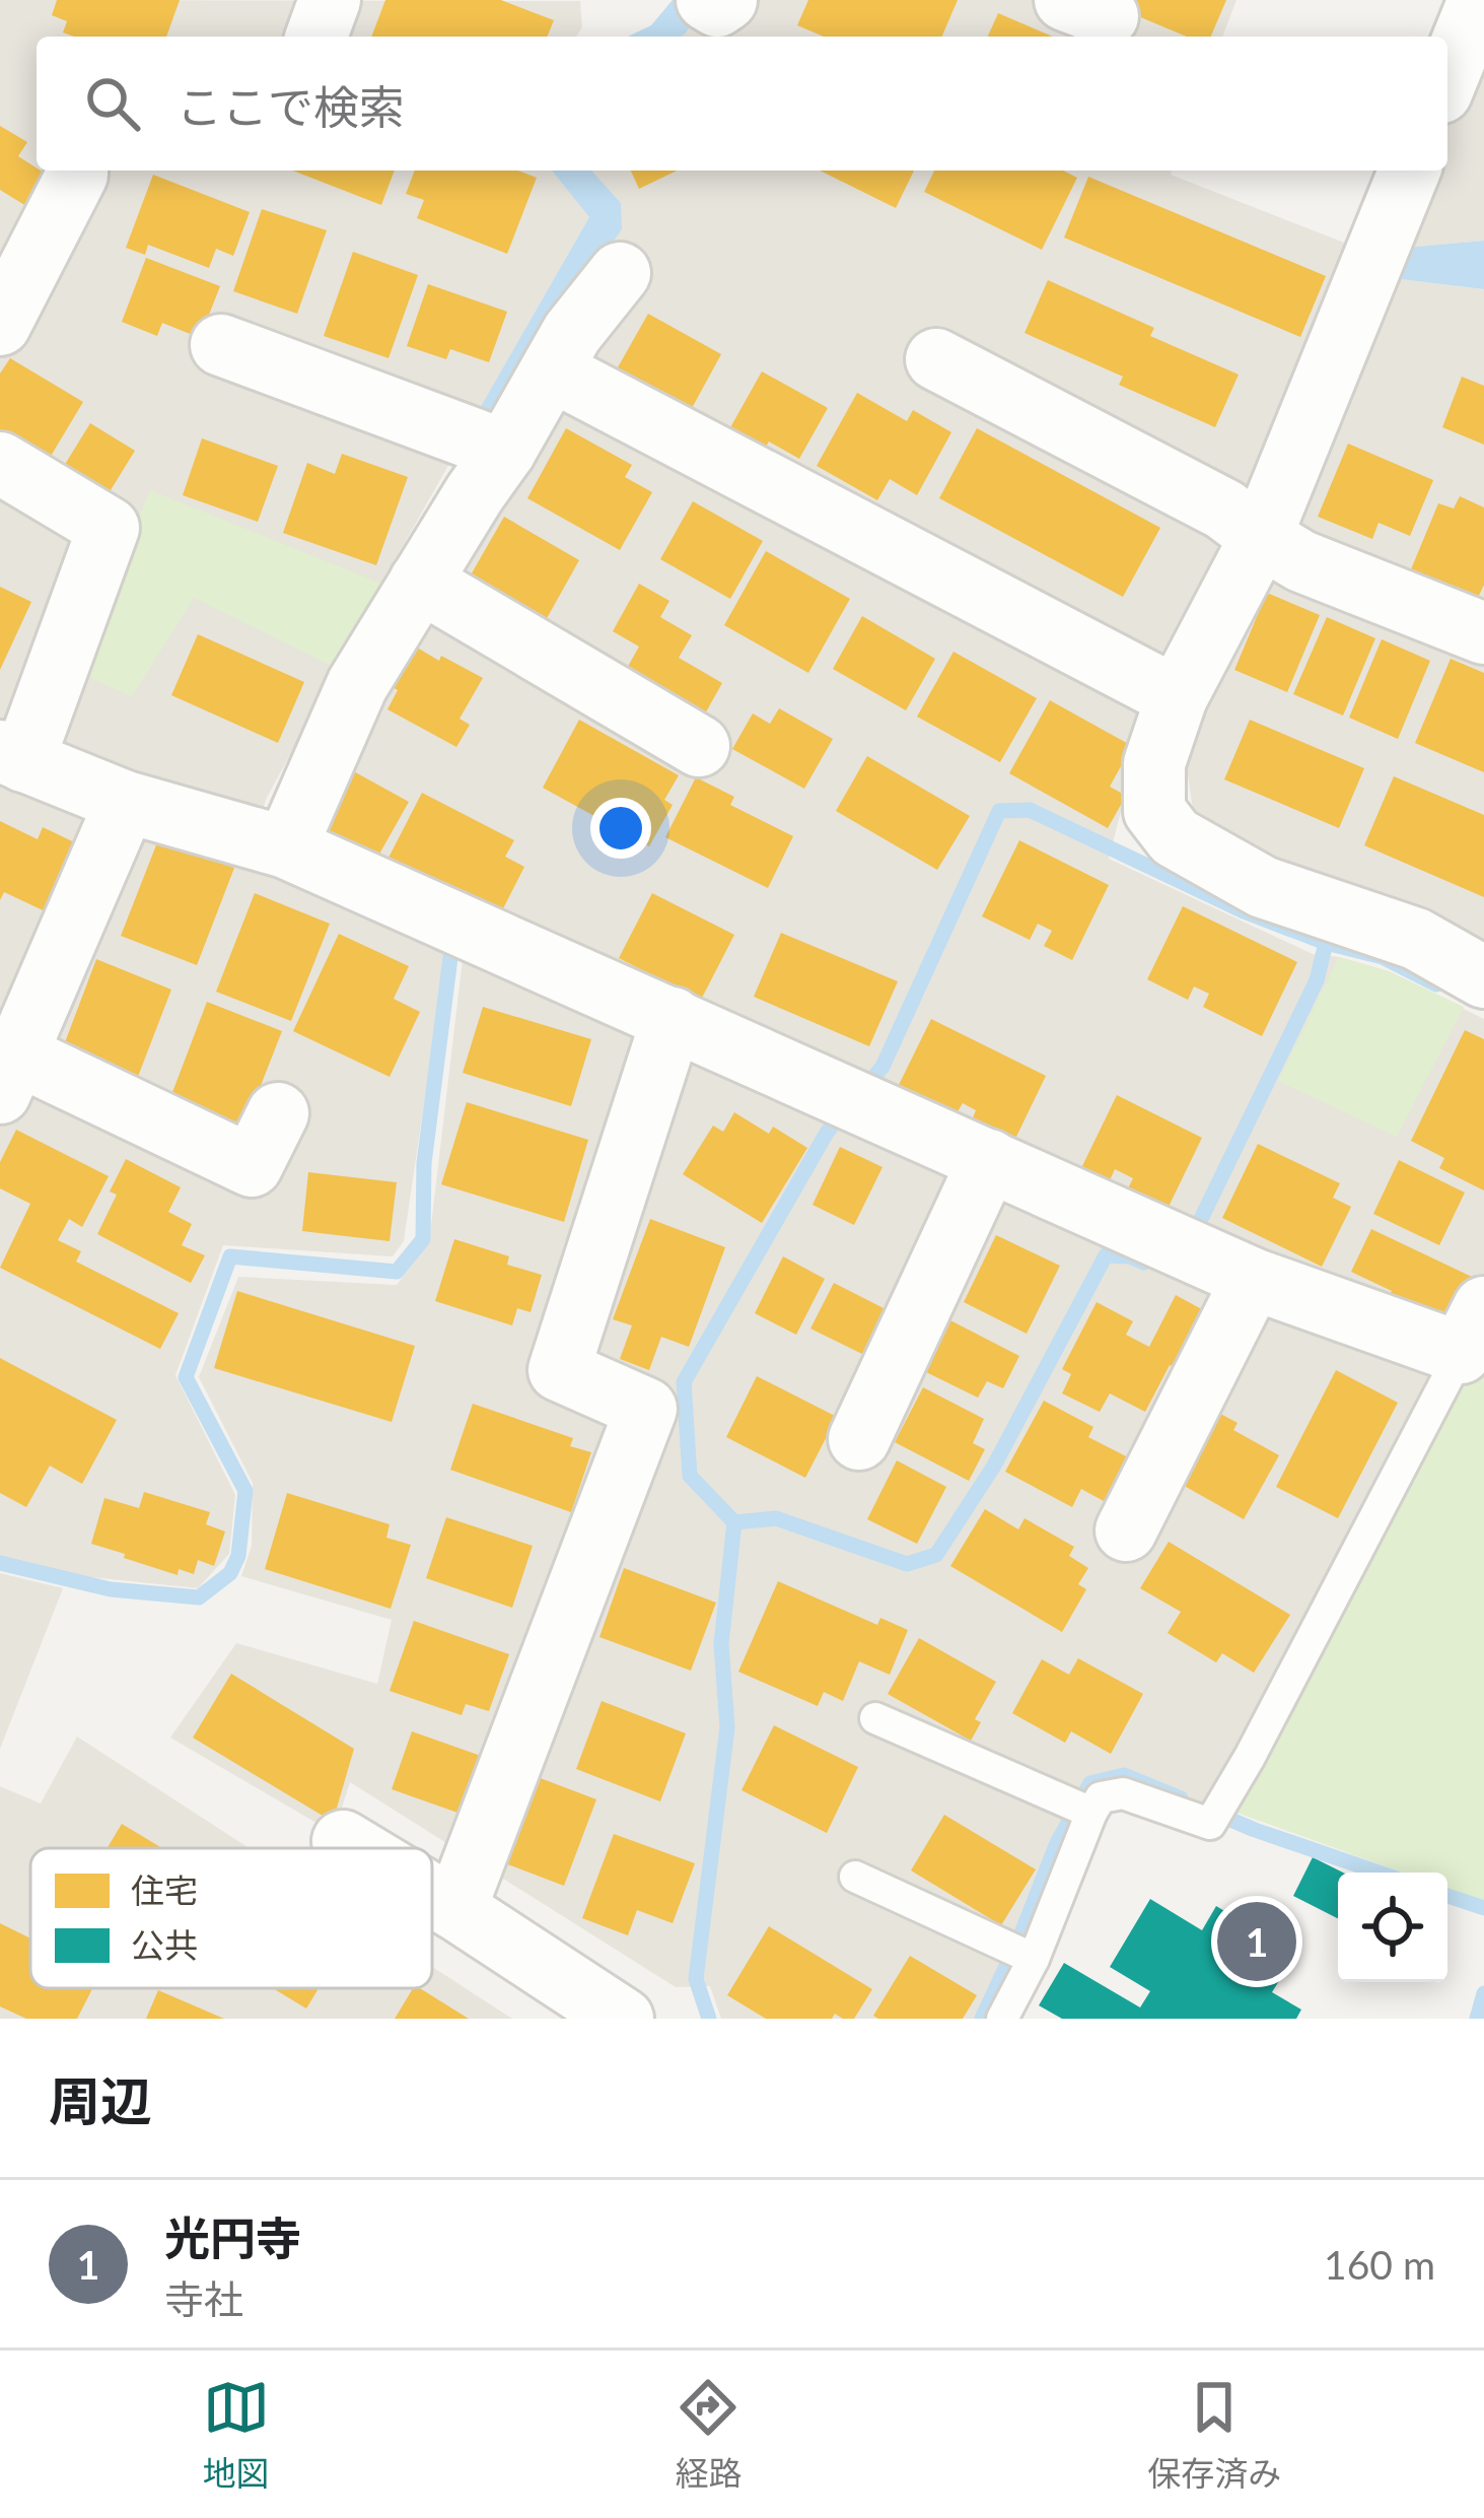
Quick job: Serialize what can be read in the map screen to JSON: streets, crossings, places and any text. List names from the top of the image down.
{
  "legend": ["住宅", "公共"],
  "page": {
    "search": "ここで検索",
    "pins": "1",
    "heading": "周辺",
    "list": [
      {
        "mark": "1",
        "name": "光円寺",
        "note": "寺社",
        "value": "160 m"
      }
    ],
    "nav": ["地図", "経路", "保存済み"]
  }
}
